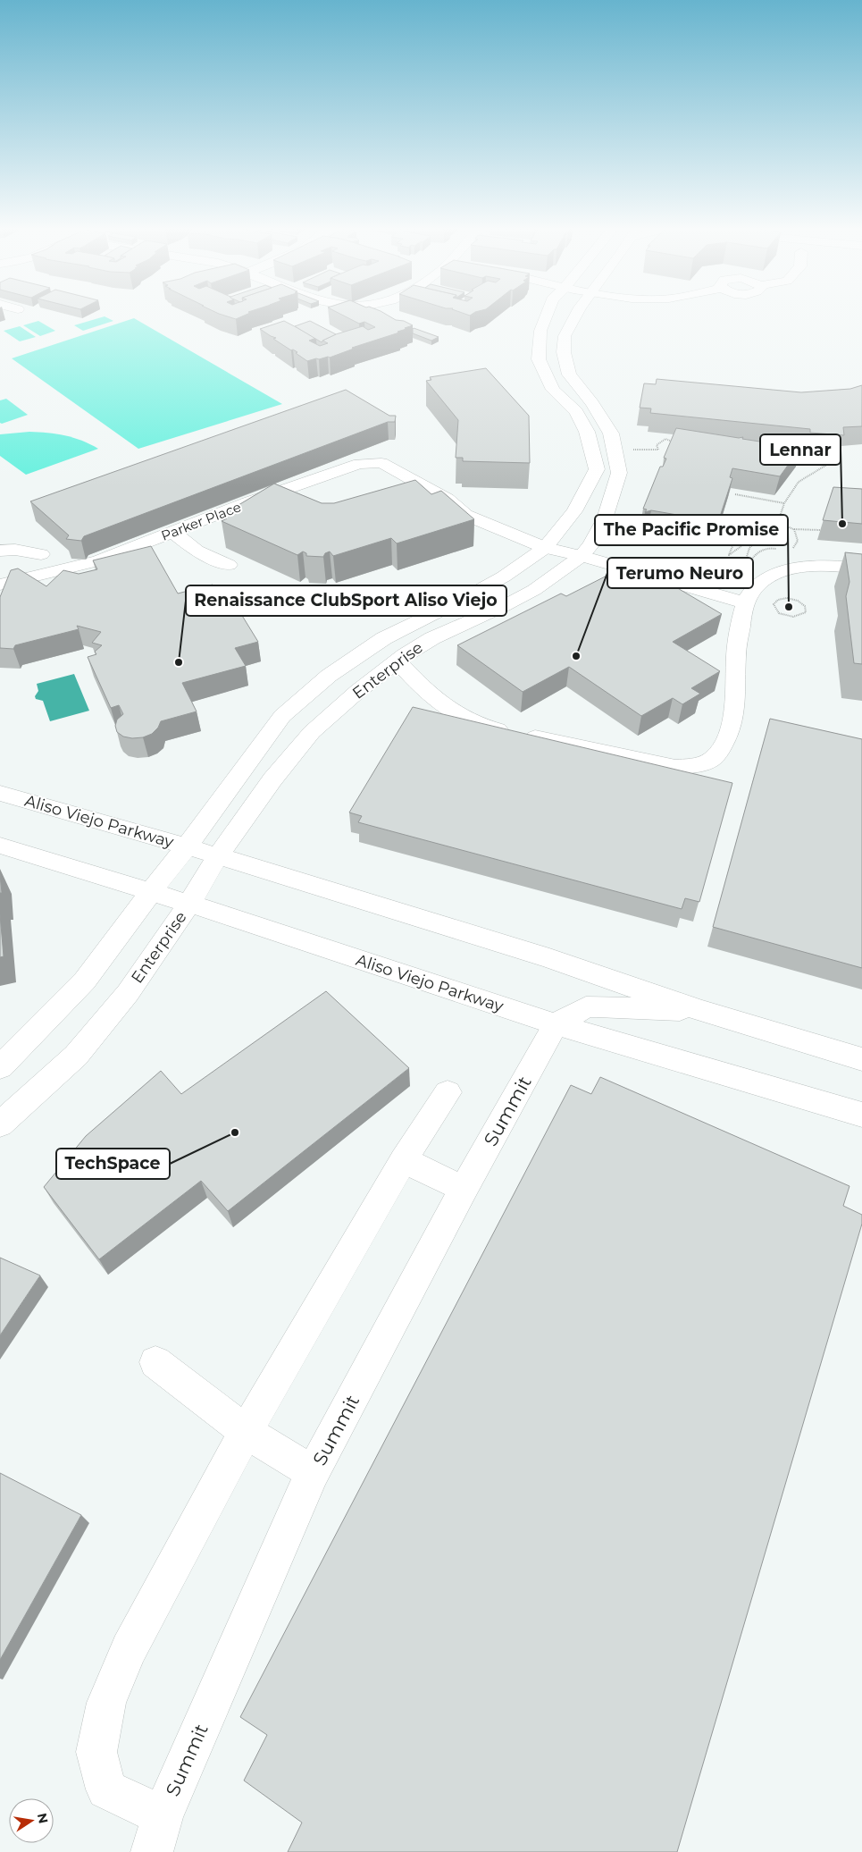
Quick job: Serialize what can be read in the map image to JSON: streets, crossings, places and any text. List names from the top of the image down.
{
  "streets": {
    "main road": [
      "Parker Place",
      "Enterprise",
      "Aliso Viejo Parkway",
      "Summit"
    ]
  },
  "crossings": [
    ["Enterprise", "Aliso Viejo Parkway"],
    ["Aliso Viejo Parkway", "Summit"]
  ],
  "places": [
    "Lennar",
    "The Pacific Promise",
    "Terumo Neuro",
    "Renaissance ClubSport Aliso Viejo",
    "TechSpace"
  ],
  "north": "right"
}
